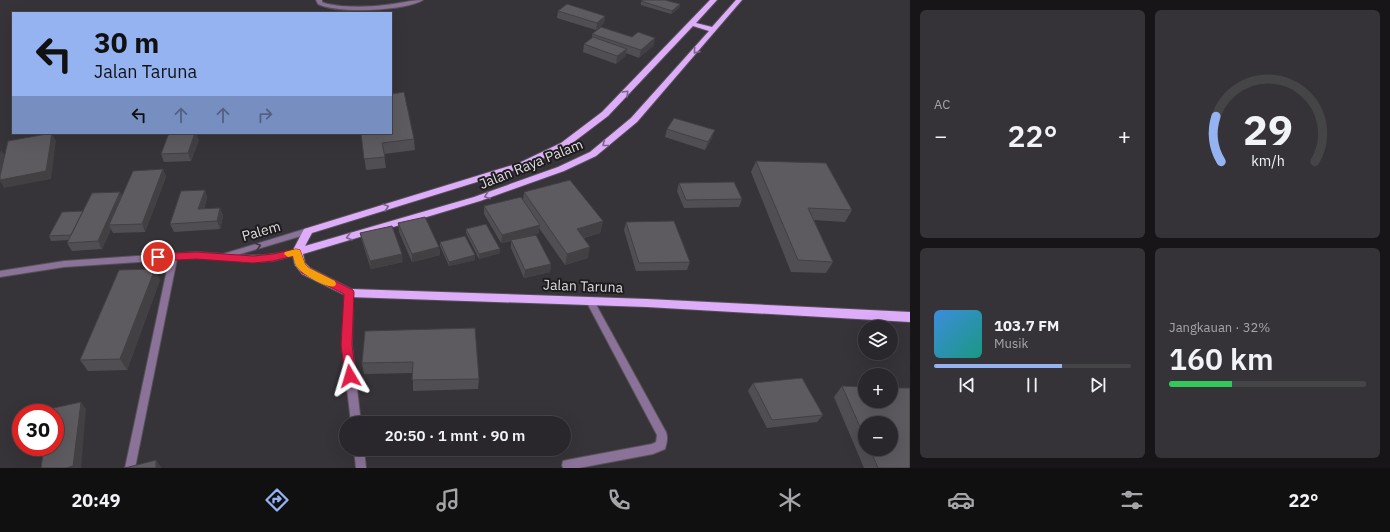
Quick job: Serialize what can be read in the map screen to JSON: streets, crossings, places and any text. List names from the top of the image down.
{
  "streets": {
    "main road": ["Jalan Raya Palam", "Jalan Taruna"],
    "street": ["Palem"]
  },
  "crossings": [
    ["Jalan Raya Palam", "Palem"],
    ["Jalan Raya Palam", "Jalan Taruna"]
  ],
  "page": {
    "tile": [
      "AC",
      ["Jangkauan · 32%", "160 km"]
    ],
    "turn": ["30 m", "Jalan Taruna"],
    "heat": ["−", "22°", "+"],
    "song": ["103.7 FM", "Musik"],
    "map_buttons": ["+", "−"],
    "limit": "30",
    "trip": "20:50 · 1 mnt · 90 m",
    "tabs": ["20:49", "22°"],
    "gauge": ["29", "km/h"]
  }
}
